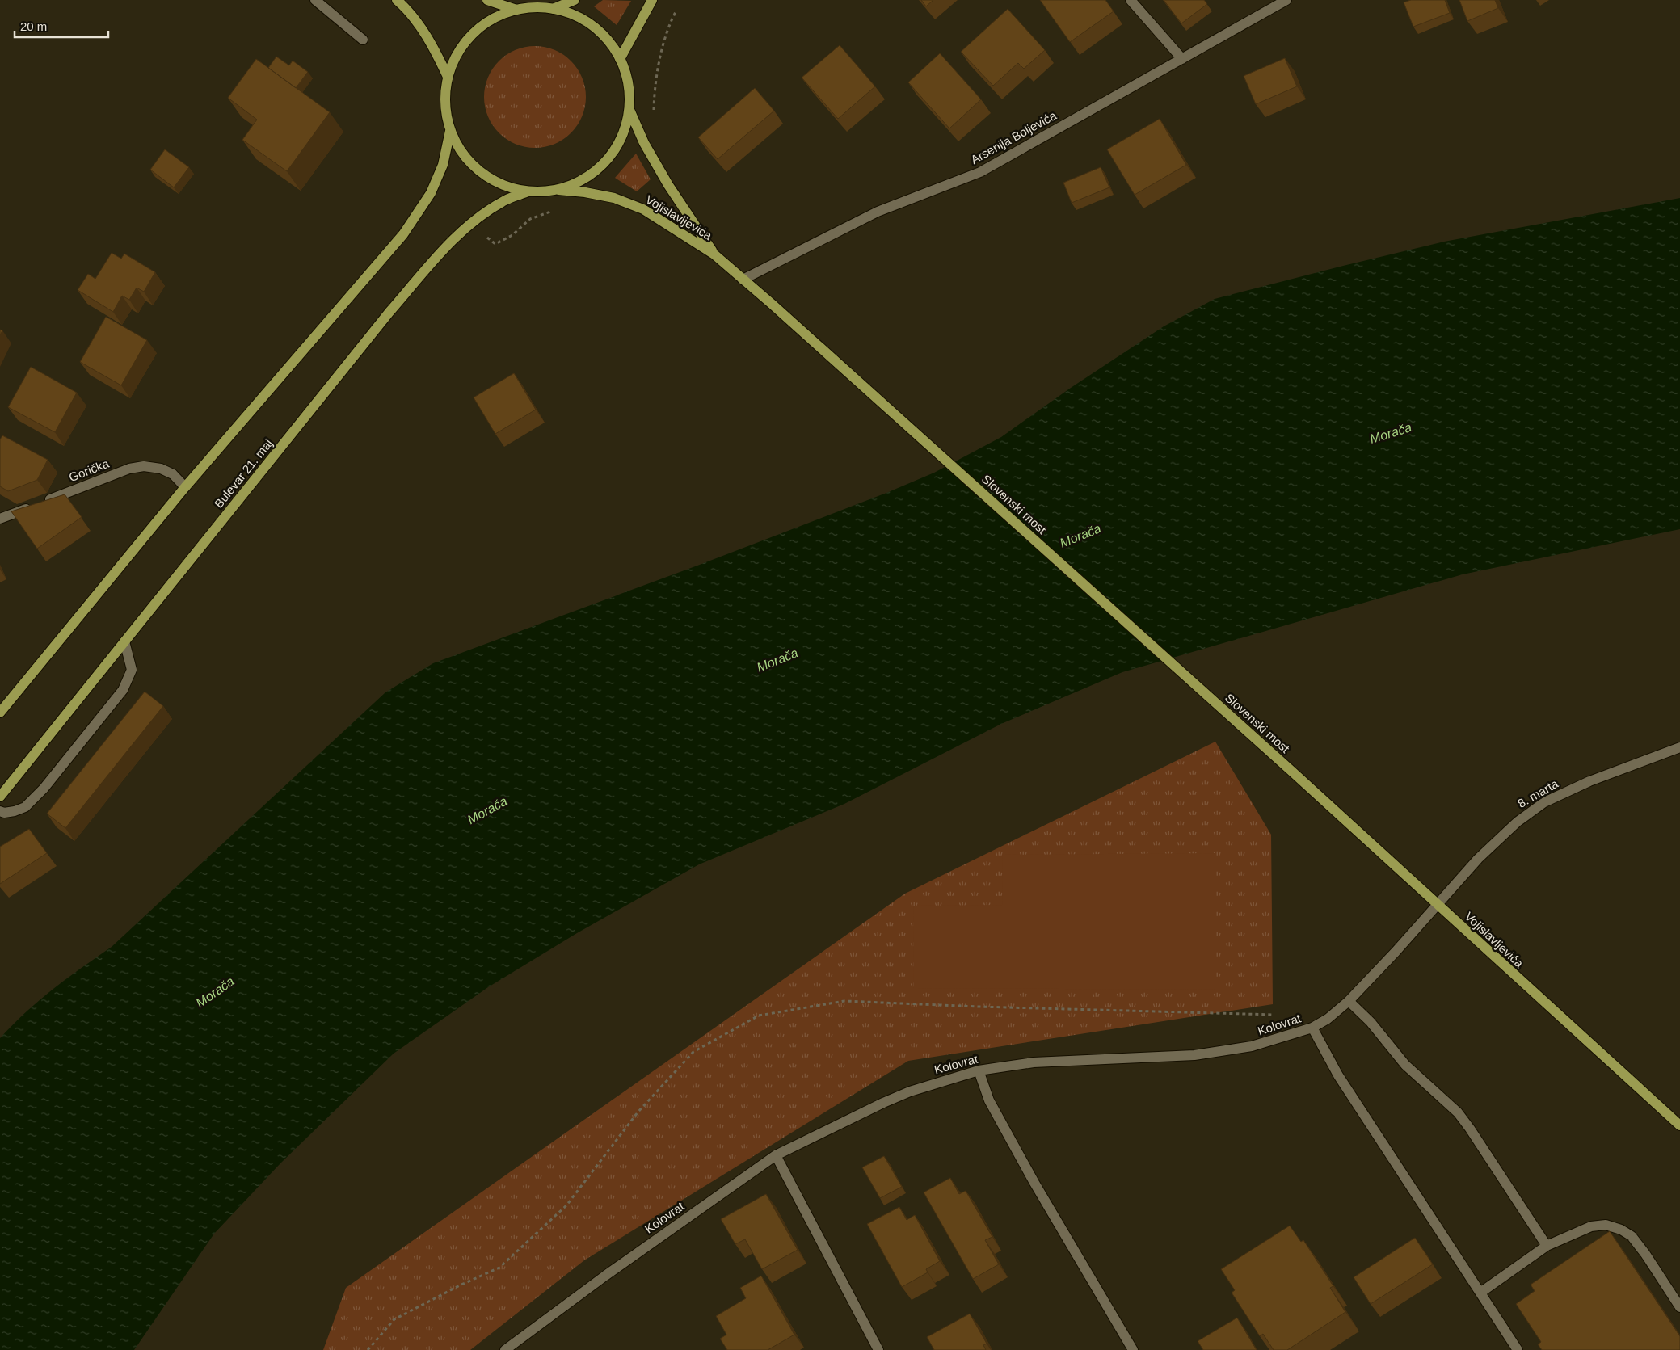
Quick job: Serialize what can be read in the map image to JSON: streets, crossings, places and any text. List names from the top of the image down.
{
  "streets": {
    "main road": ["Vojislavljevića", "Bulevar 21. maj", "Slovenski most"],
    "street": [
      "Arsenija Boljevića",
      "Gorička",
      "8. marta",
      "Kolovrat"
    ]
  },
  "crossings": [
    ["Arsenija Boljevića", "Vojislavljevića"],
    ["Vojislavljevića", "Slovenski most"],
    ["Vojislavljevića", "8. marta"],
    ["Vojislavljevića", "Kolovrat"],
    ["8. marta", "Kolovrat"]
  ],
  "water": ["Morača"],
  "scale_bar": "20 m"
}
